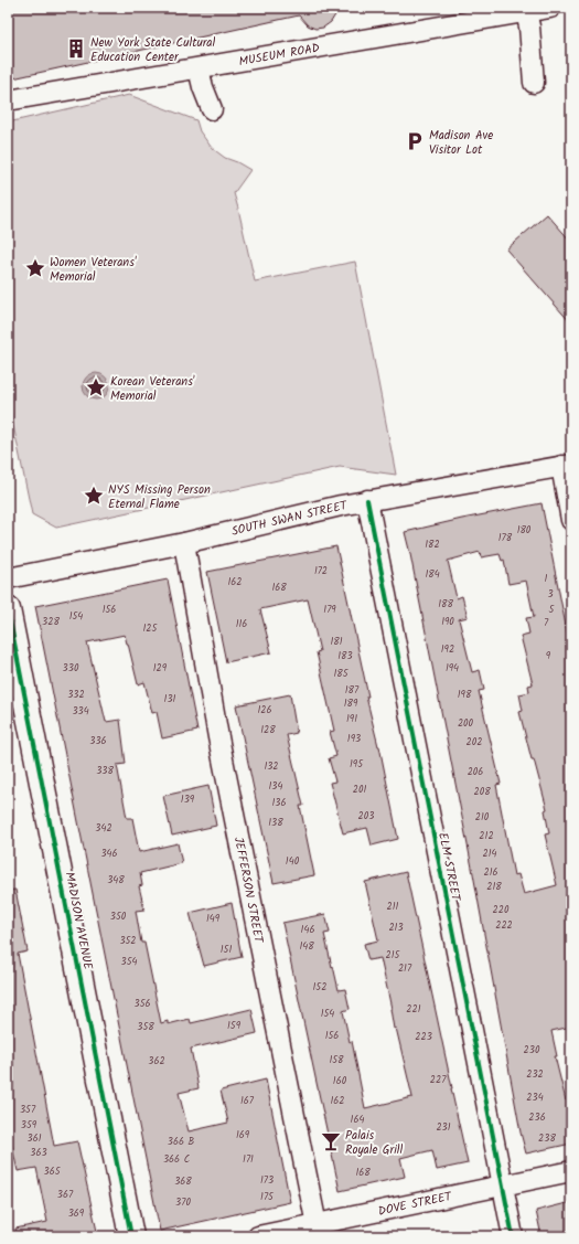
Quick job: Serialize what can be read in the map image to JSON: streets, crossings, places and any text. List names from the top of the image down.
{
  "streets": {
    "main road": ["MADISON AVENUE"],
    "street": [
      "MUSEUM ROAD",
      "SOUTH SWAN STREET",
      "ELM STREET",
      "JEFFERSON STREET",
      "DOVE STREET"
    ]
  },
  "crossings": [
    ["SOUTH SWAN STREET", "ELM STREET"],
    ["SOUTH SWAN STREET", "JEFFERSON STREET"],
    ["ELM STREET", "DOVE STREET"],
    ["JEFFERSON STREET", "DOVE STREET"]
  ],
  "places": {
    "building": ["New York State Cultural Education Center"],
    "parking": ["Madison Ave Visitor Lot"],
    "place": ["Women Veterans' Memorial", "Korean Veterans' Memorial", "NYS Missing Person Eternal Flame"],
    "bar": ["Palais Royale Grill"]
  },
  "house_numbers": [
    "180",
    "178",
    "182",
    "172",
    "184",
    "1",
    "162",
    "168",
    "3",
    "188",
    "156",
    "179",
    "5",
    "154",
    "328",
    "190",
    "7",
    "116",
    "125",
    "181",
    "192",
    "183",
    "9",
    "330",
    "129",
    "194",
    "185",
    "187",
    "332",
    "198",
    "131",
    "189",
    "126",
    "334",
    "191",
    "200",
    "128",
    "193",
    "336",
    "202",
    "195",
    "132",
    "338",
    "206",
    "134",
    "201",
    "208",
    "139",
    "136",
    "203",
    "210",
    "138",
    "342",
    "212",
    "346",
    "214",
    "140",
    "216",
    "348",
    "218",
    "211",
    "220",
    "350",
    "149",
    "222",
    "213",
    "146",
    "352",
    "148",
    "151",
    "215",
    "354",
    "217",
    "152",
    "356",
    "221",
    "154",
    "159",
    "358",
    "156",
    "223",
    "230",
    "158",
    "362",
    "232",
    "227",
    "160",
    "234",
    "167",
    "162",
    "357",
    "236",
    "164",
    "359",
    "231",
    "169",
    "361",
    "238",
    "366 B",
    "363",
    "366 C",
    "171",
    "365",
    "168",
    "173",
    "368",
    "367",
    "175",
    "370",
    "369"
  ]
}
